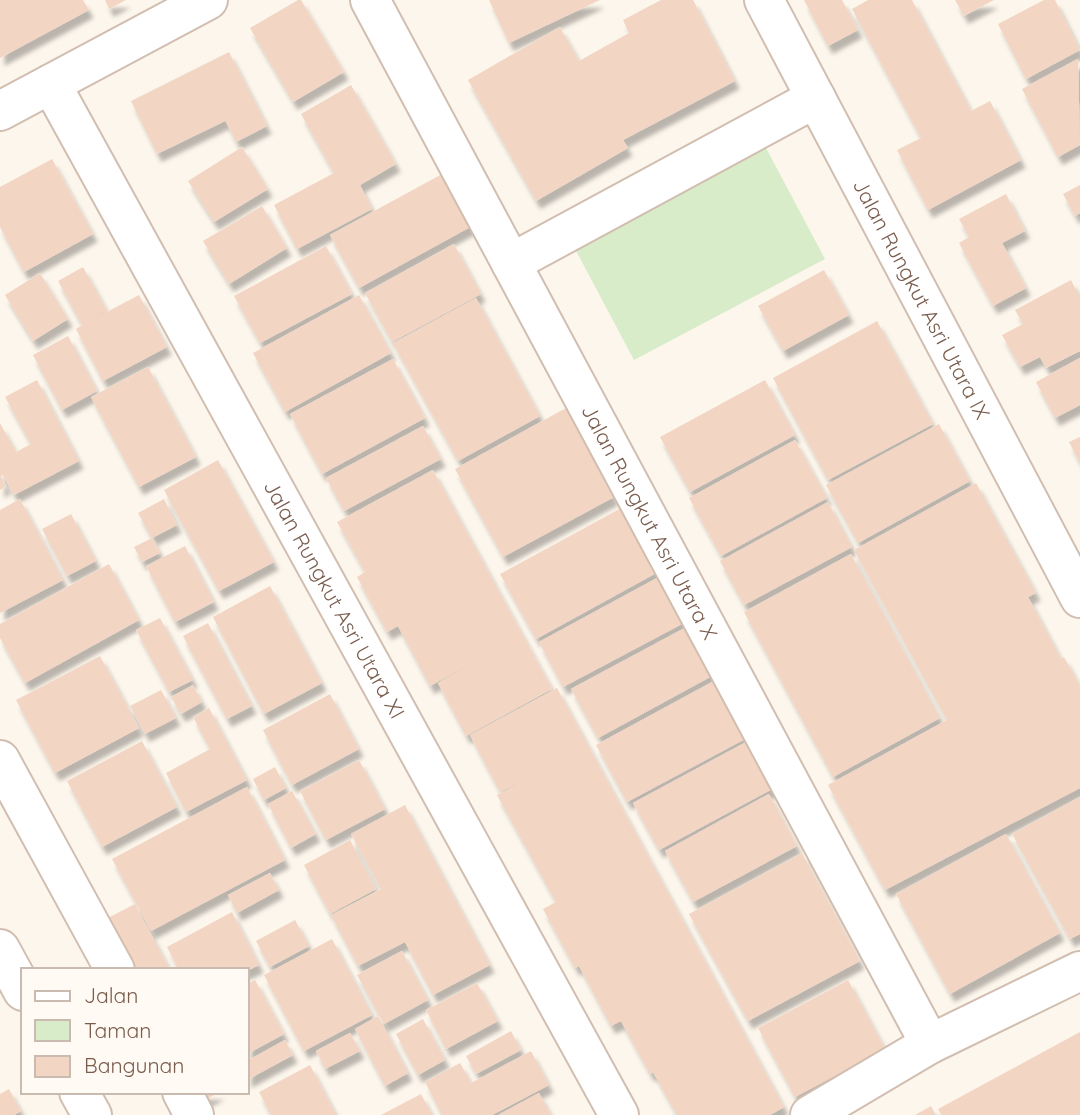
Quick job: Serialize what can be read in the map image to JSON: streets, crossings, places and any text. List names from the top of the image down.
{
  "streets": {
    "street": ["Jalan Rungkut Asri Utara IX", "Jalan Rungkut Asri Utara X", "Jalan Rungkut Asri Utara XI"]
  },
  "legend": ["Jalan", "Taman", "Bangunan"]
}
